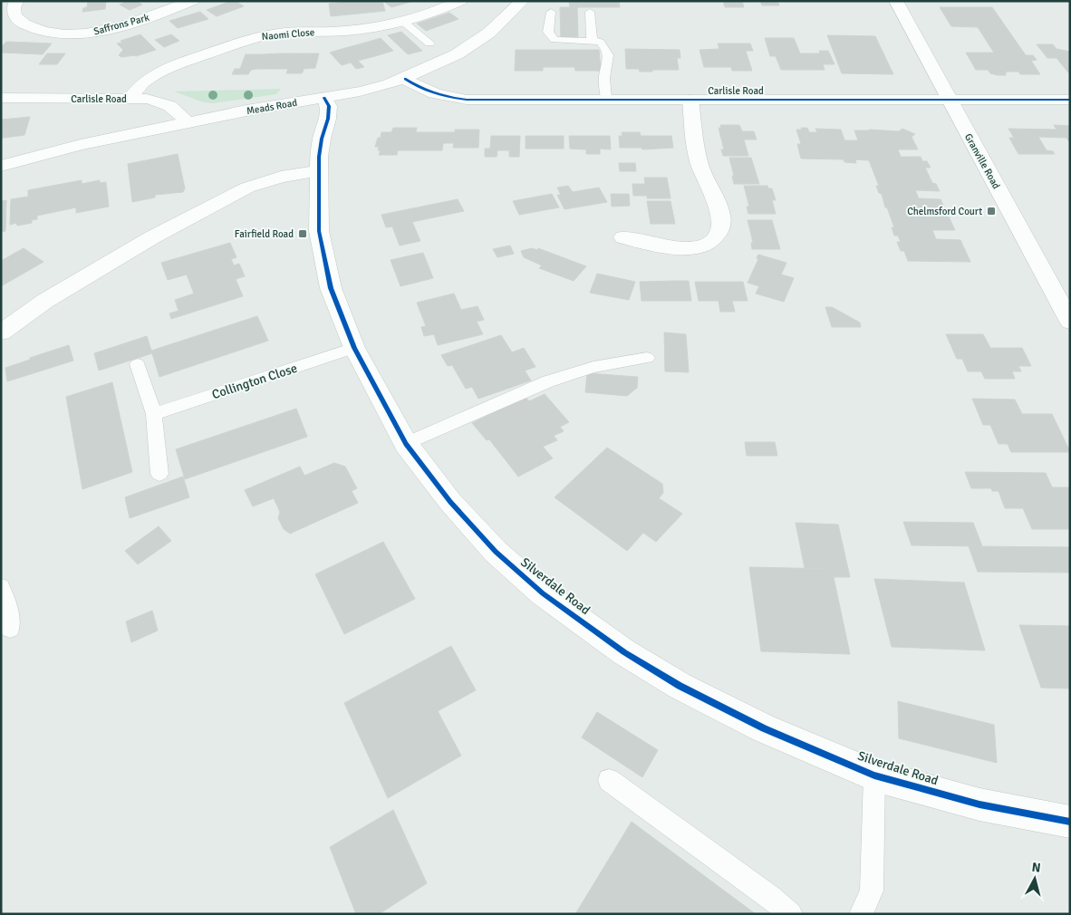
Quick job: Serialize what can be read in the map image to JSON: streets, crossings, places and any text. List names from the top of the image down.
{
  "streets": {
    "street": [
      "Saffrons Park",
      "Naomi Close",
      "Carlisle Road",
      "Meads Road",
      "Granville Road",
      "Silverdale Road"
    ],
    "lane": ["Collington Close"]
  },
  "crossings": [
    ["Naomi Close", "Carlisle Road"],
    ["Carlisle Road", "Meads Road"],
    ["Carlisle Road", "Granville Road"],
    ["Meads Road", "Silverdale Road"],
    ["Collington Close", "Silverdale Road"]
  ],
  "places": {
    "transit": ["Chelmsford Court", "Fairfield Road"]
  },
  "north": "top"
}
